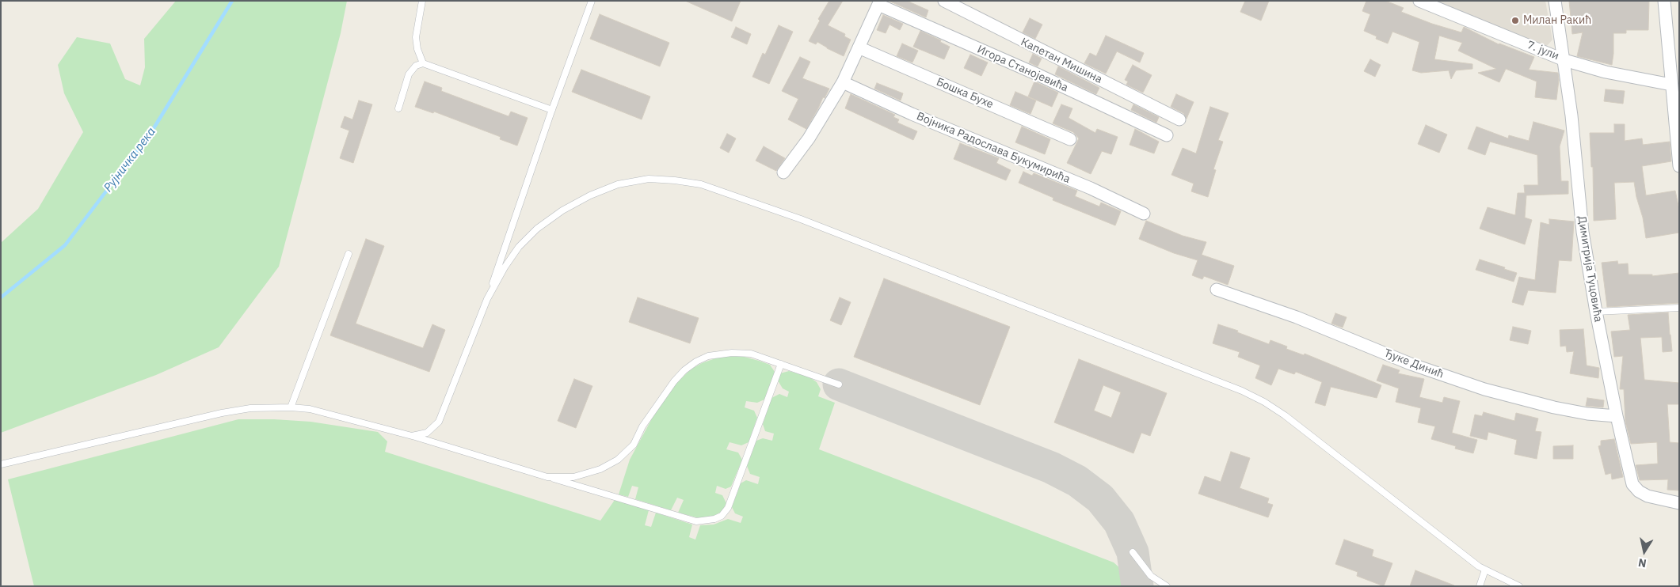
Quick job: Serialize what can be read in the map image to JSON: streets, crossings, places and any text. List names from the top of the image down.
{
  "streets": {
    "street": [
      "7. јули",
      "Капетан Мишина",
      "Игора Станојевића",
      "Бошка Бухе",
      "Војника Радослава Букумирића",
      "Димитрија Туцовића",
      "Ђуке Динић"
    ]
  },
  "crossings": [
    ["7. јули", "Димитрија Туцовића"],
    ["Димитрија Туцовића", "Ђуке Динић"]
  ],
  "water": ["Рујничка река"],
  "places": ["Милан Ракић"],
  "north": "bottom"
}
